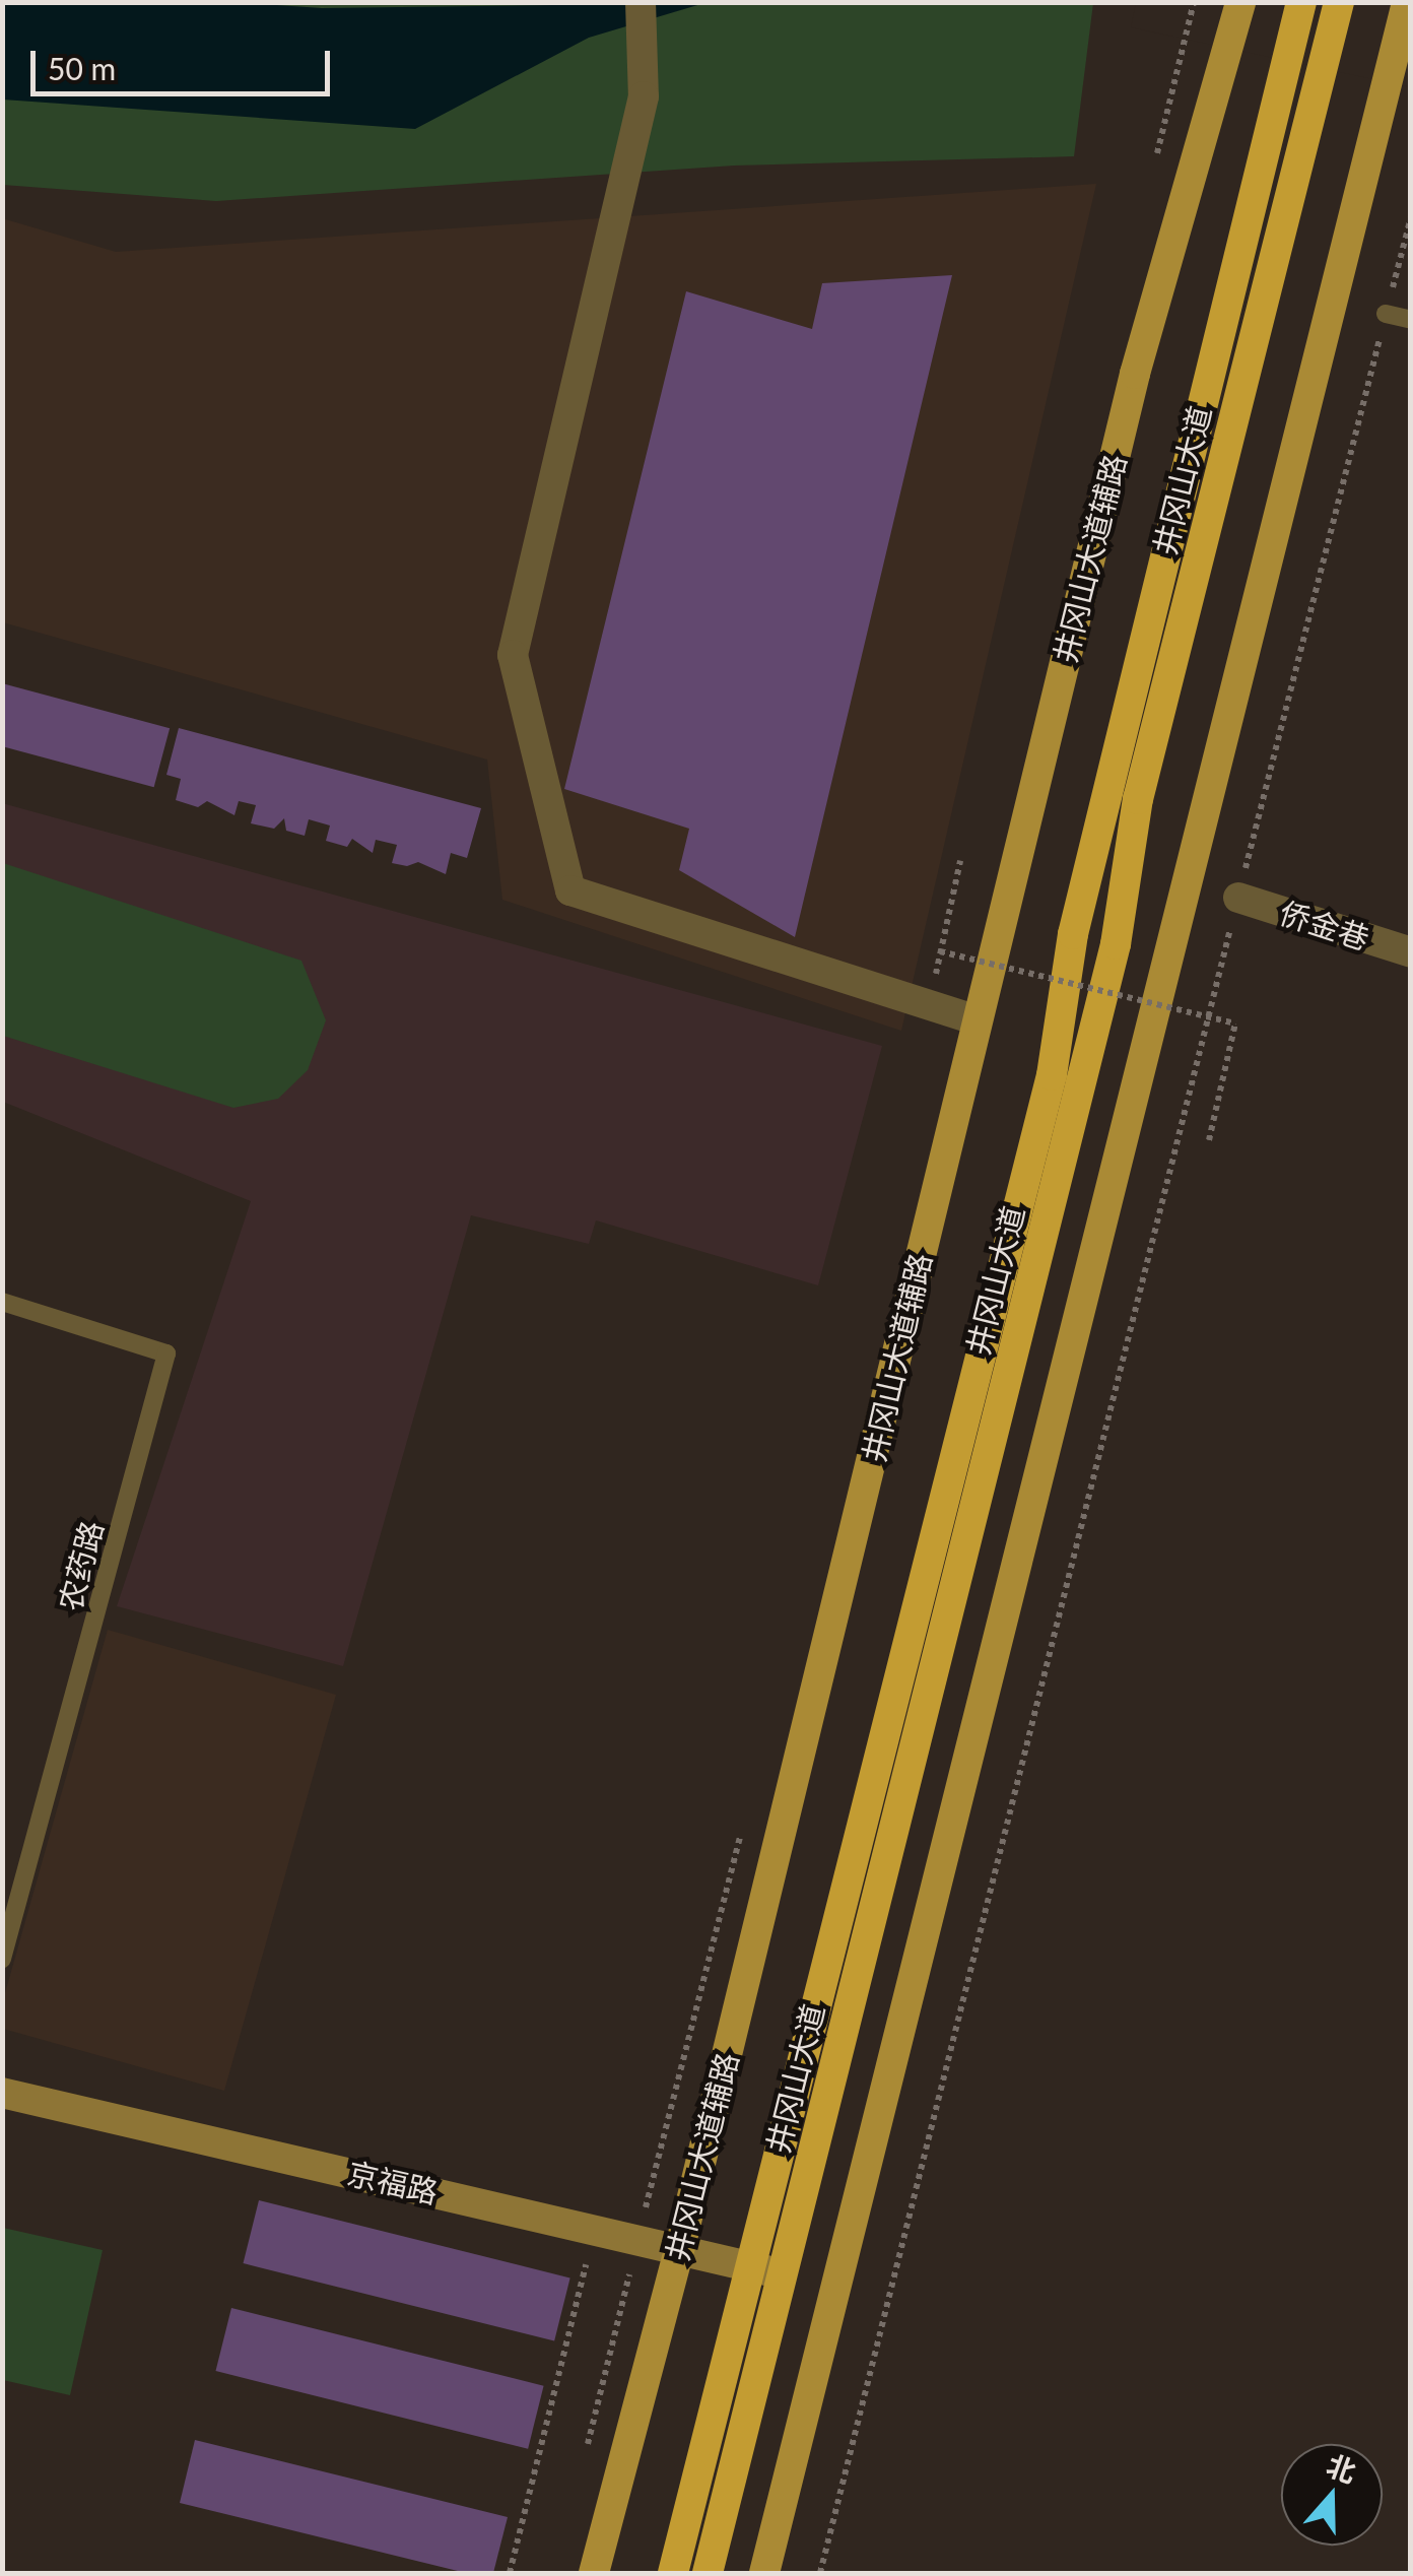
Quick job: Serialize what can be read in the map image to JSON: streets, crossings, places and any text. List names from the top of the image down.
{
  "streets": {
    "highway": ["井冈山大道"],
    "main road": ["井冈山大道辅路"],
    "street": ["侨金巷", "京福路"],
    "lane": ["农药路"]
  },
  "crossings": [
    ["井冈山大道", "京福路"],
    ["井冈山大道辅路", "京福路"]
  ],
  "scale_bar": "50 m",
  "north": "top"
}
